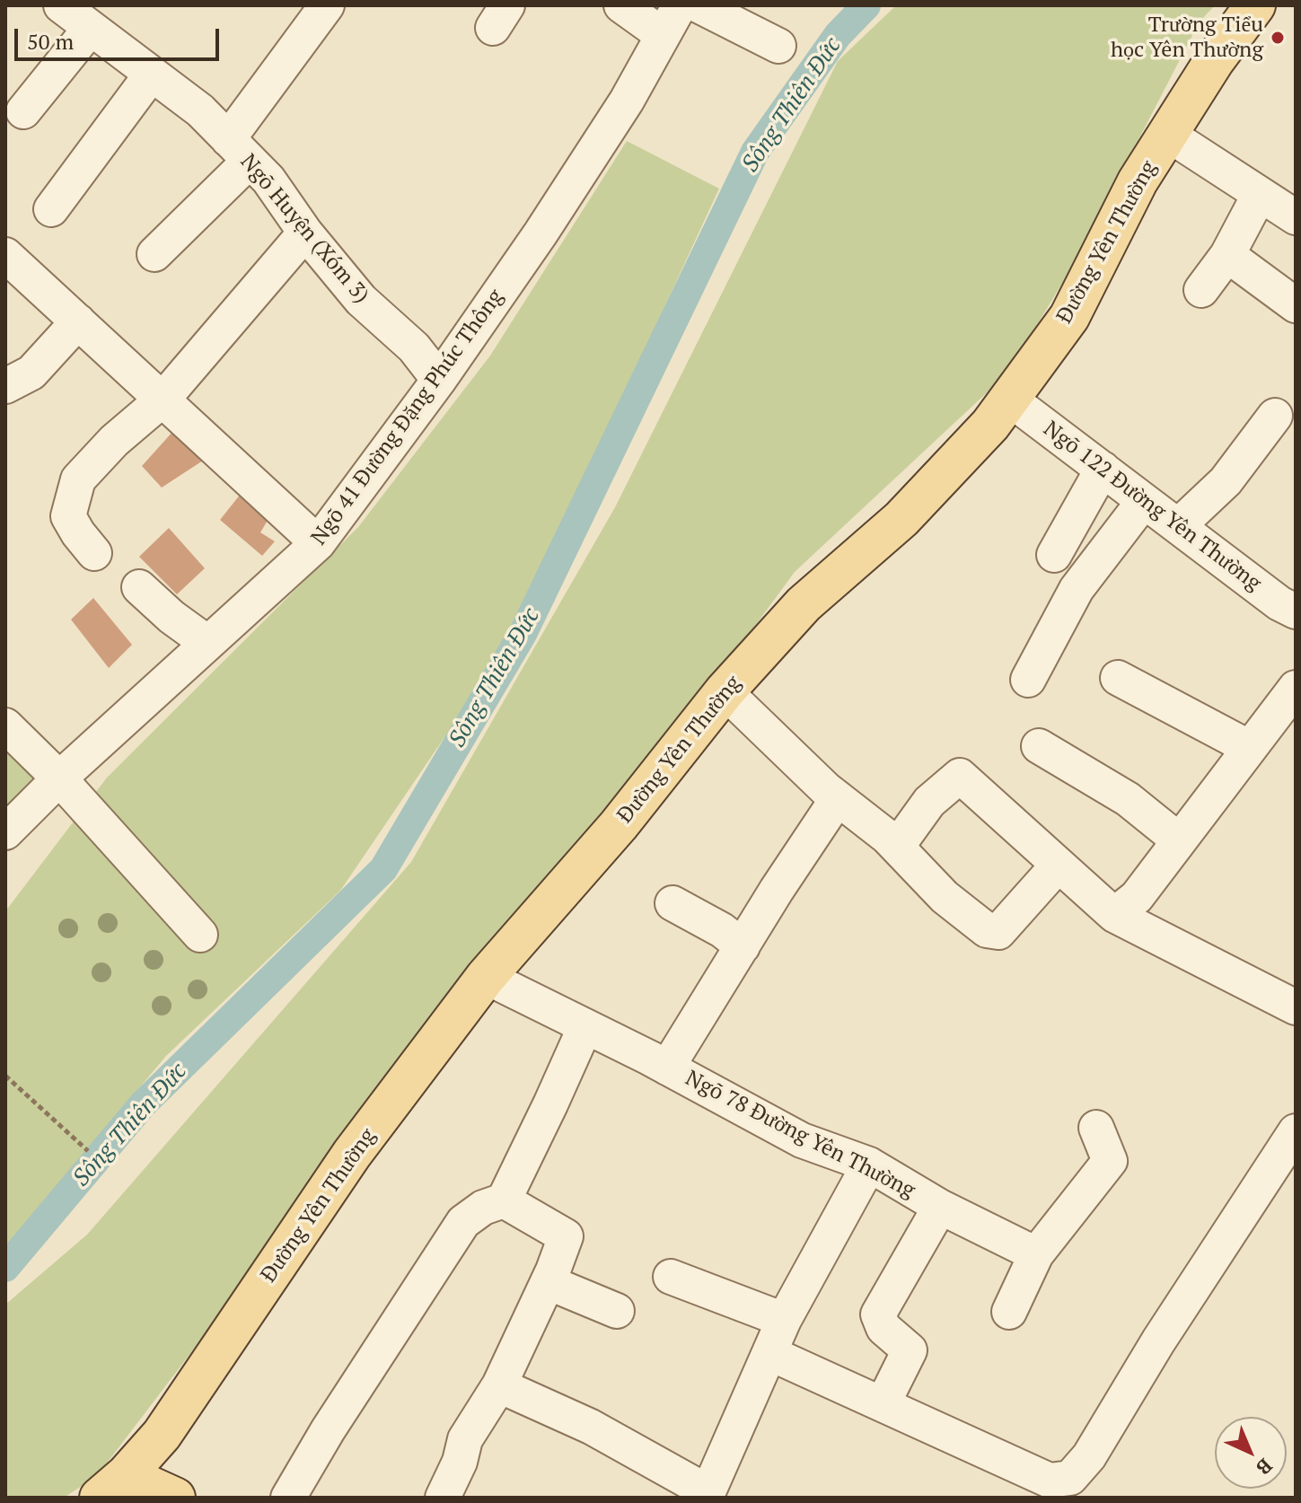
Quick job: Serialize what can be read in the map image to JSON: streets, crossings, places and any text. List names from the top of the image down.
{
  "streets": {
    "main road": ["Đường Yên Thường"],
    "street": [
      "Ngõ Huyện (Xóm 3)",
      "Ngõ 41 Đường Đặng Phúc Thông",
      "Ngõ 122 Đường Yên Thường",
      "Ngõ 78 Đường Yên Thường"
    ]
  },
  "crossings": [
    ["Ngõ Huyện (Xóm 3)", "Ngõ 41 Đường Đặng Phúc Thông"],
    ["Đường Yên Thường", "Ngõ 122 Đường Yên Thường"],
    ["Đường Yên Thường", "Ngõ 78 Đường Yên Thường"]
  ],
  "water": ["Sông Thiên Đức"],
  "places": ["Trường Tiểu học Yên Thường"],
  "scale_bar": "50 m",
  "north": "bottom right"
}
